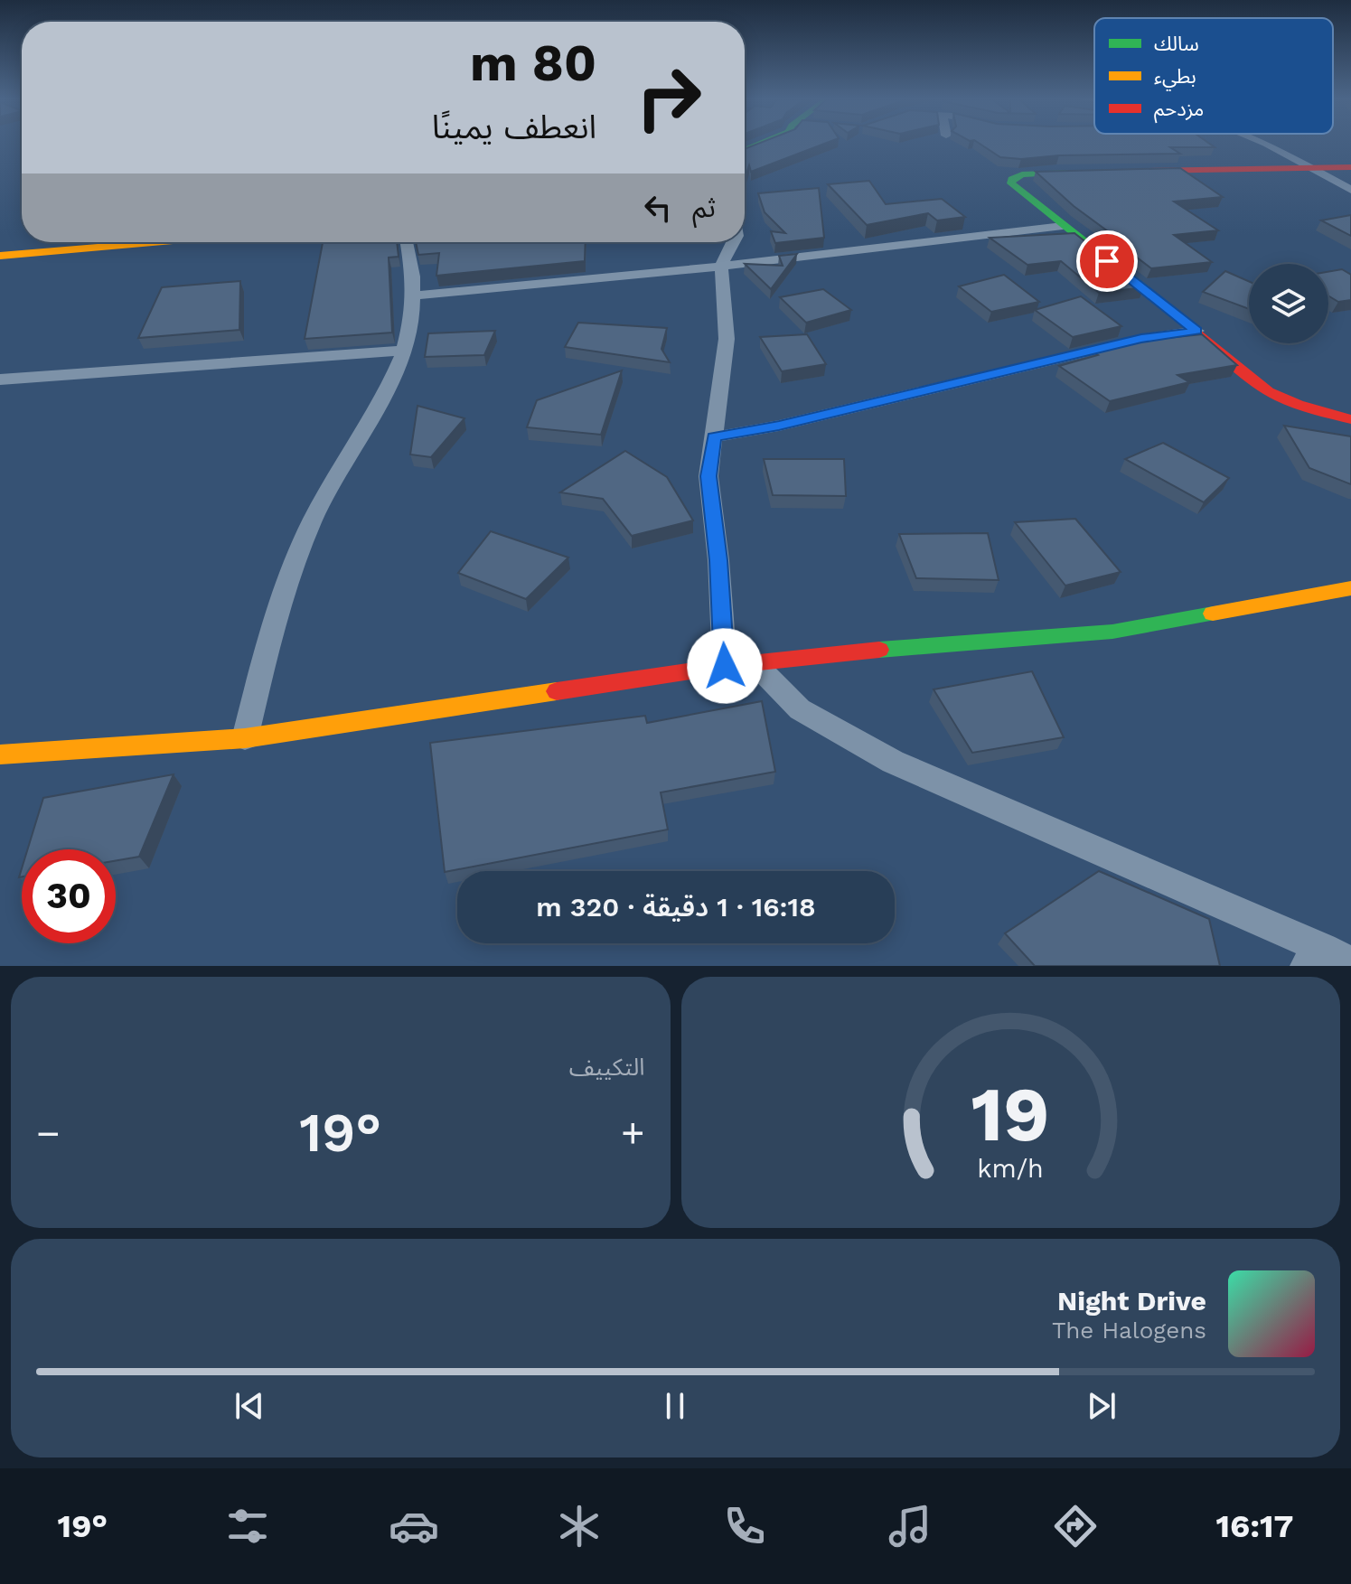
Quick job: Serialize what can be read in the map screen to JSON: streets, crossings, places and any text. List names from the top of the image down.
{
  "legend": ["سالك", "بطيء", "مزدحم"],
  "page": {
    "turn": ["80 m", "انعطف يمينًا"],
    "then": "ثم",
    "limit": "30",
    "trip": "16:18 · 1 دقيقة · 320 m",
    "tile": "التكييف",
    "heat": ["−", "19°", "+"],
    "song": ["Night Drive", "The Halogens"],
    "tabs": ["16:17", "19°"],
    "gauge": ["19", "km/h"]
  }
}
